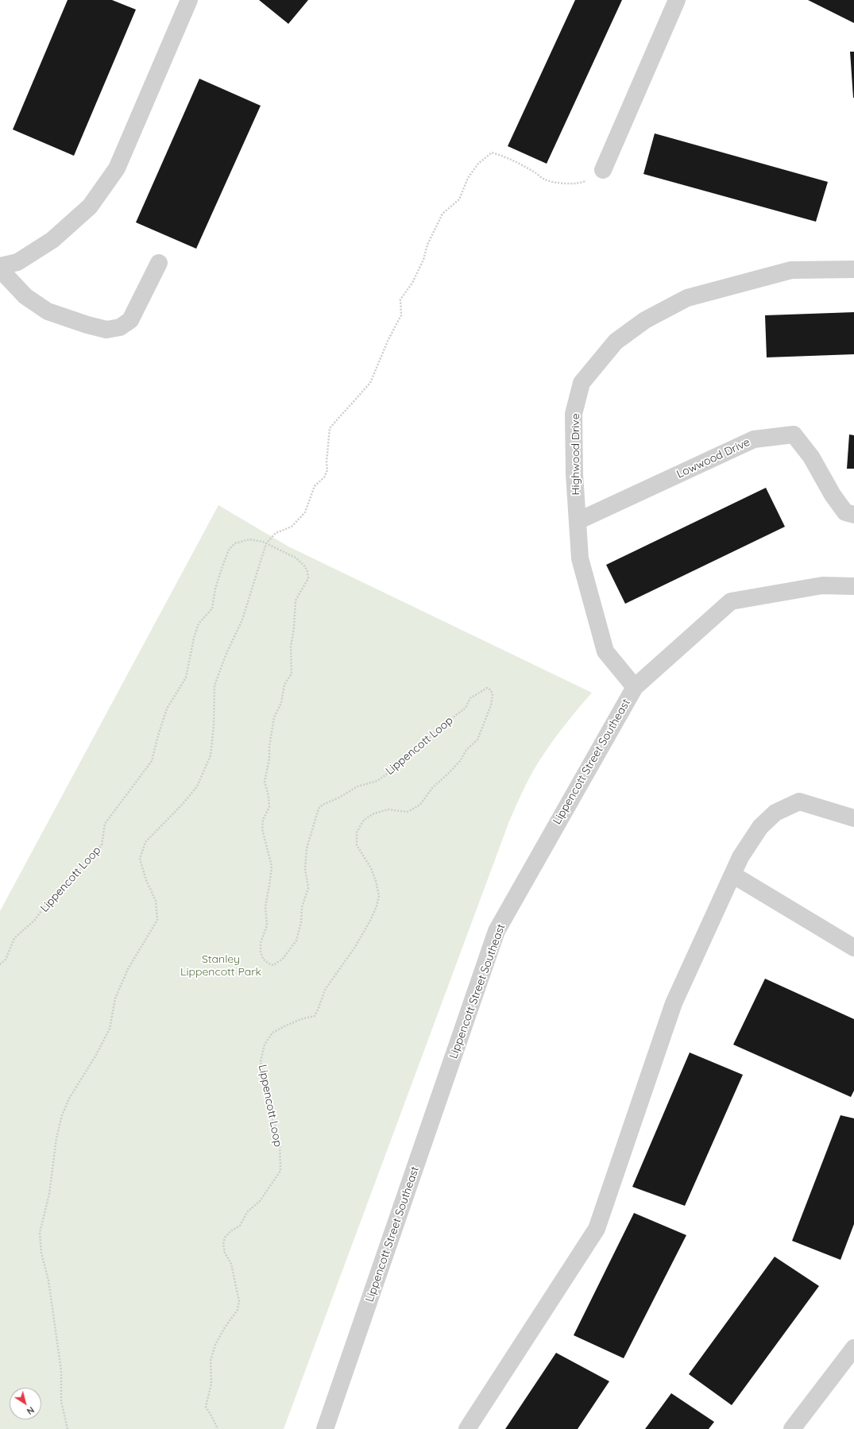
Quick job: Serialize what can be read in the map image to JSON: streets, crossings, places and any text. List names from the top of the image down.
{
  "streets": {
    "street": ["Highwood Drive", "Lowwood Drive", "Lippencott Street Southeast"],
    "path": ["Lippencott Loop"]
  },
  "crossings": [
    ["Highwood Drive", "Lowwood Drive"],
    ["Highwood Drive", "Lippencott Street Southeast"]
  ],
  "parks": ["Stanley Lippencott Park"],
  "north": "bottom right"
}
